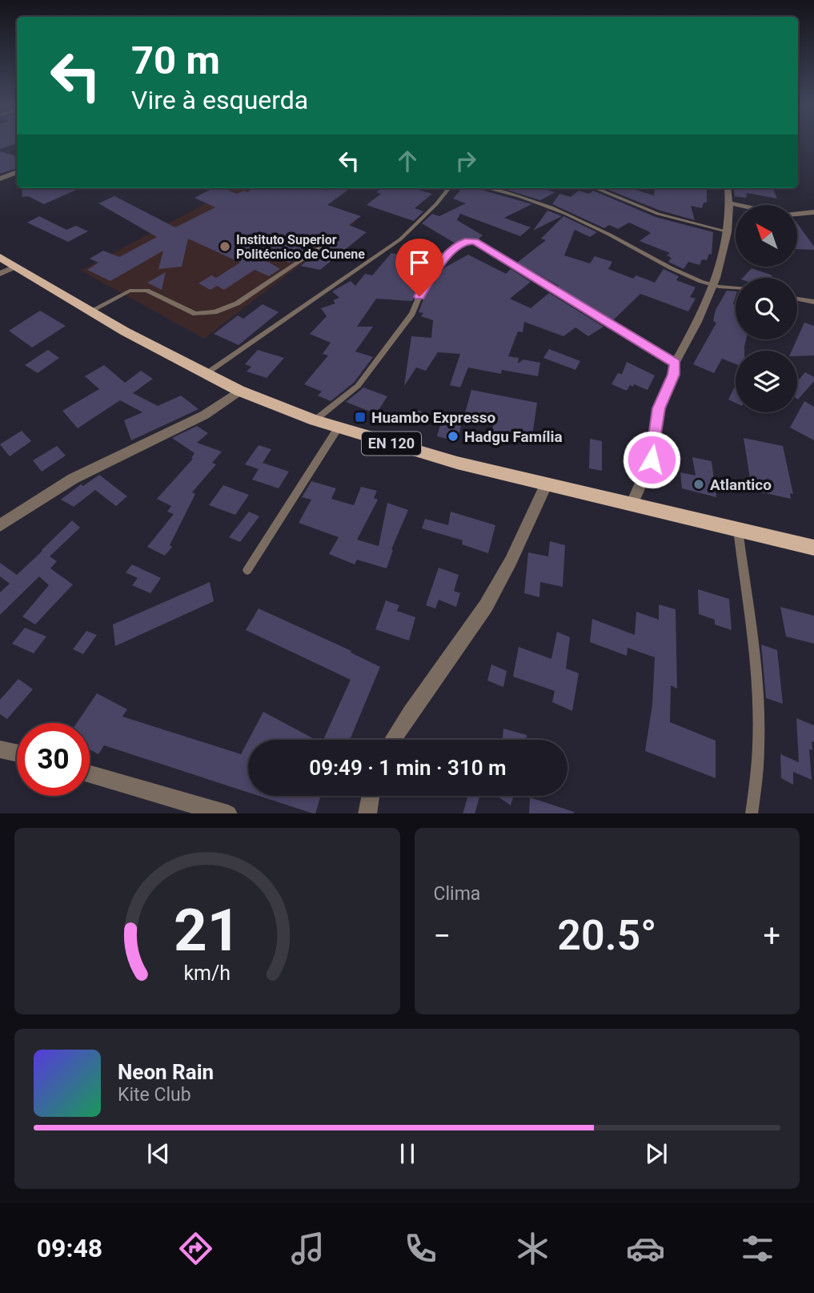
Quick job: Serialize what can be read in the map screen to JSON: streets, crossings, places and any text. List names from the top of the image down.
{
  "streets": {
    "main road": ["EN 120"]
  },
  "places": {
    "other": ["Instituto Superior Politécnico de Cunene", "Hadgu Família", "Atlantico"],
    "transit": ["Huambo Expresso"]
  },
  "north": "top left",
  "page": {
    "turn": ["70 m", "Vire à esquerda"],
    "limit": "30",
    "trip": "09:49 · 1 min · 310 m",
    "tile": "Clima",
    "heat": ["−", "20.5°", "+"],
    "song": ["Neon Rain", "Kite Club"],
    "tabs": "09:48",
    "gauge": ["21", "km/h"]
  }
}
